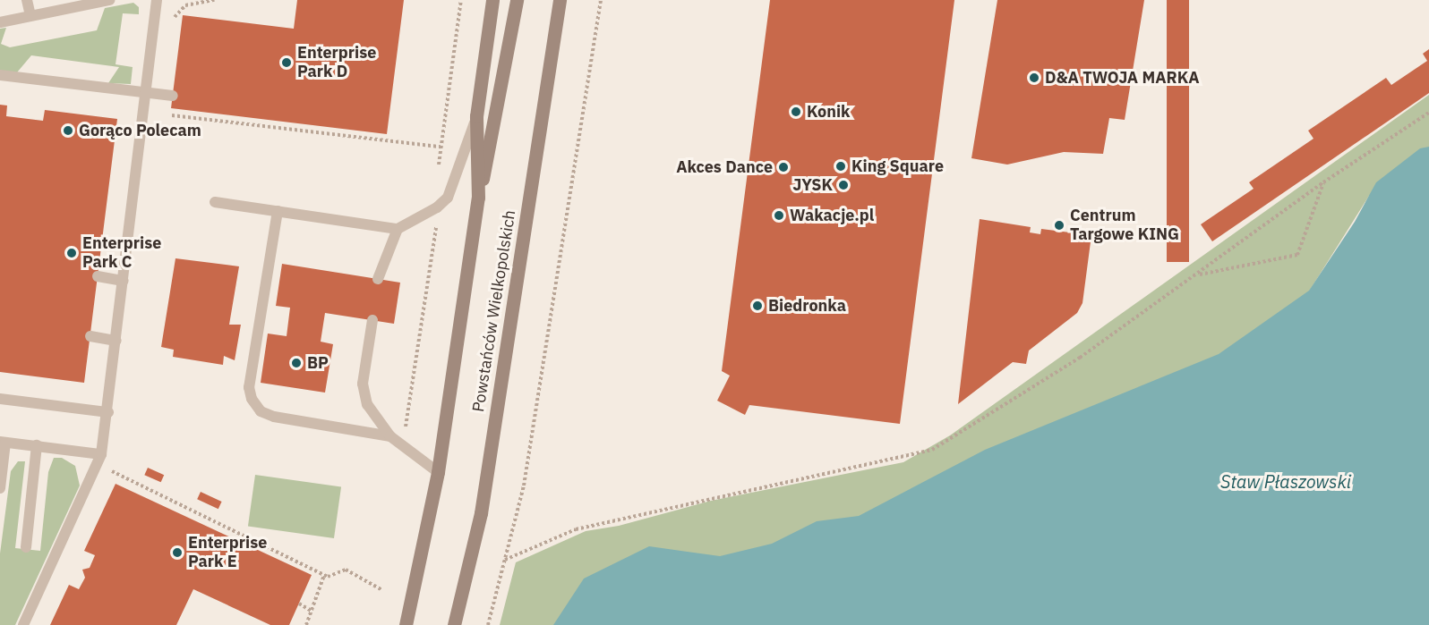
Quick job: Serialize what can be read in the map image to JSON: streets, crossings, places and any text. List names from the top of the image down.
{
  "streets": {
    "main road": ["Powstańców Wielkopolskich"]
  },
  "water": ["Staw Płaszowski"],
  "places": [
    "Enterprise Park D",
    "D&A TWOJA MARKA",
    "Konik",
    "Gorąco Polecam",
    "King Square",
    "Akces Dance",
    "JYSK",
    "Wakacje.pl",
    "Centrum Targowe KING",
    "Enterprise Park C",
    "Biedronka",
    "BP",
    "Enterprise Park E"
  ]
}
